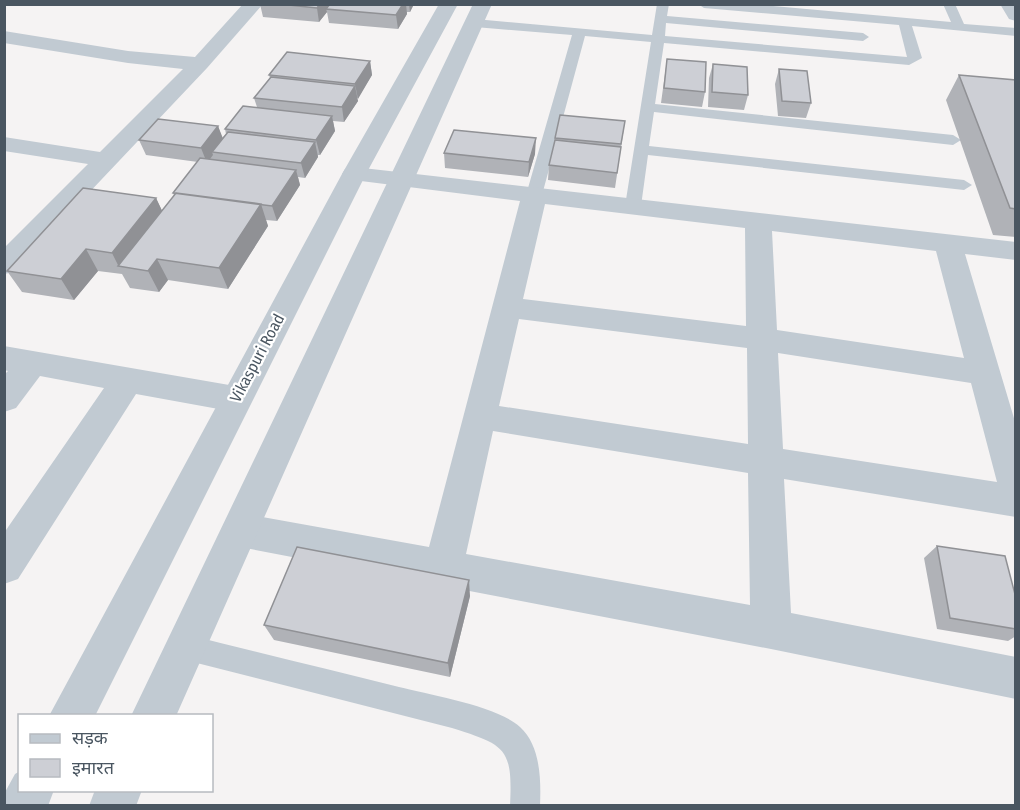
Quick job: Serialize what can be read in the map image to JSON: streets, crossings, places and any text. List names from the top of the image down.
{
  "streets": {
    "street": ["Vikaspuri Road"]
  },
  "legend": ["सड़क", "इमारत"]
}
